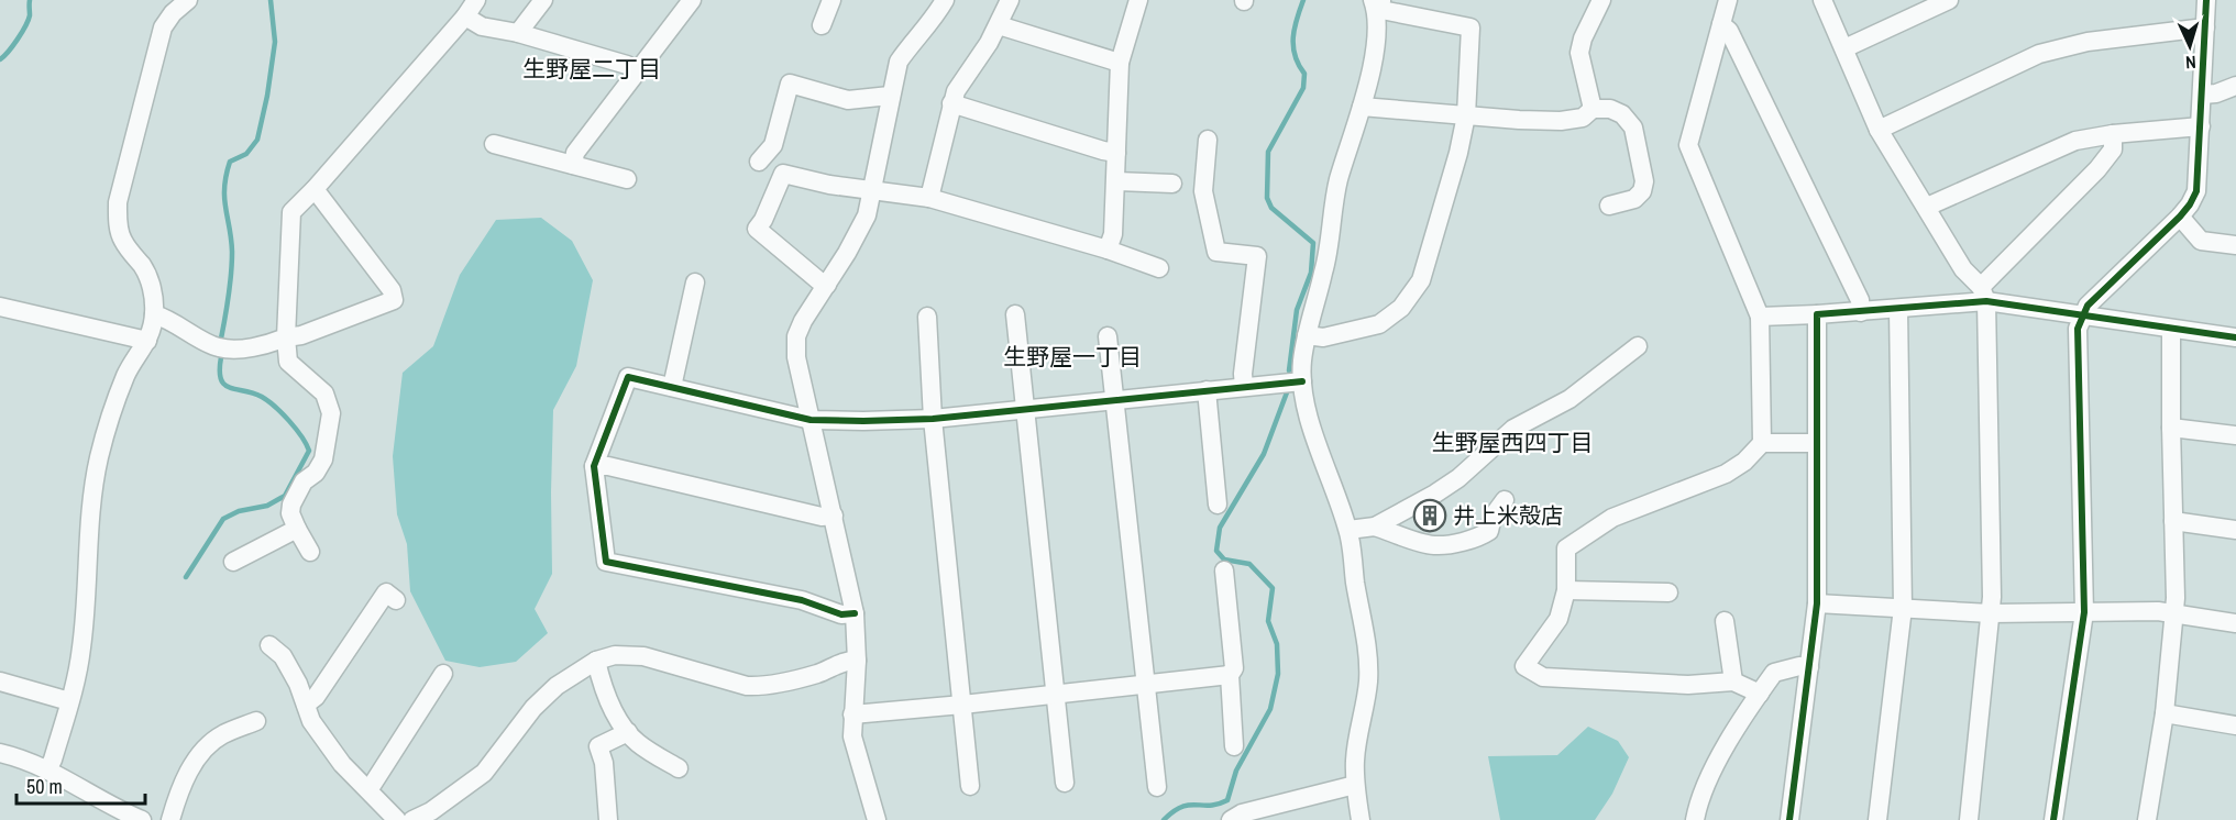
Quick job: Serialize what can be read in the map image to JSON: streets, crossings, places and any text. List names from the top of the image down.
{
  "districts": ["生野屋二丁目", "生野屋一丁目", "生野屋西四丁目"],
  "places": {
    "building": ["井上米殻店"]
  },
  "scale_bar": "50 m",
  "north": "bottom"
}
